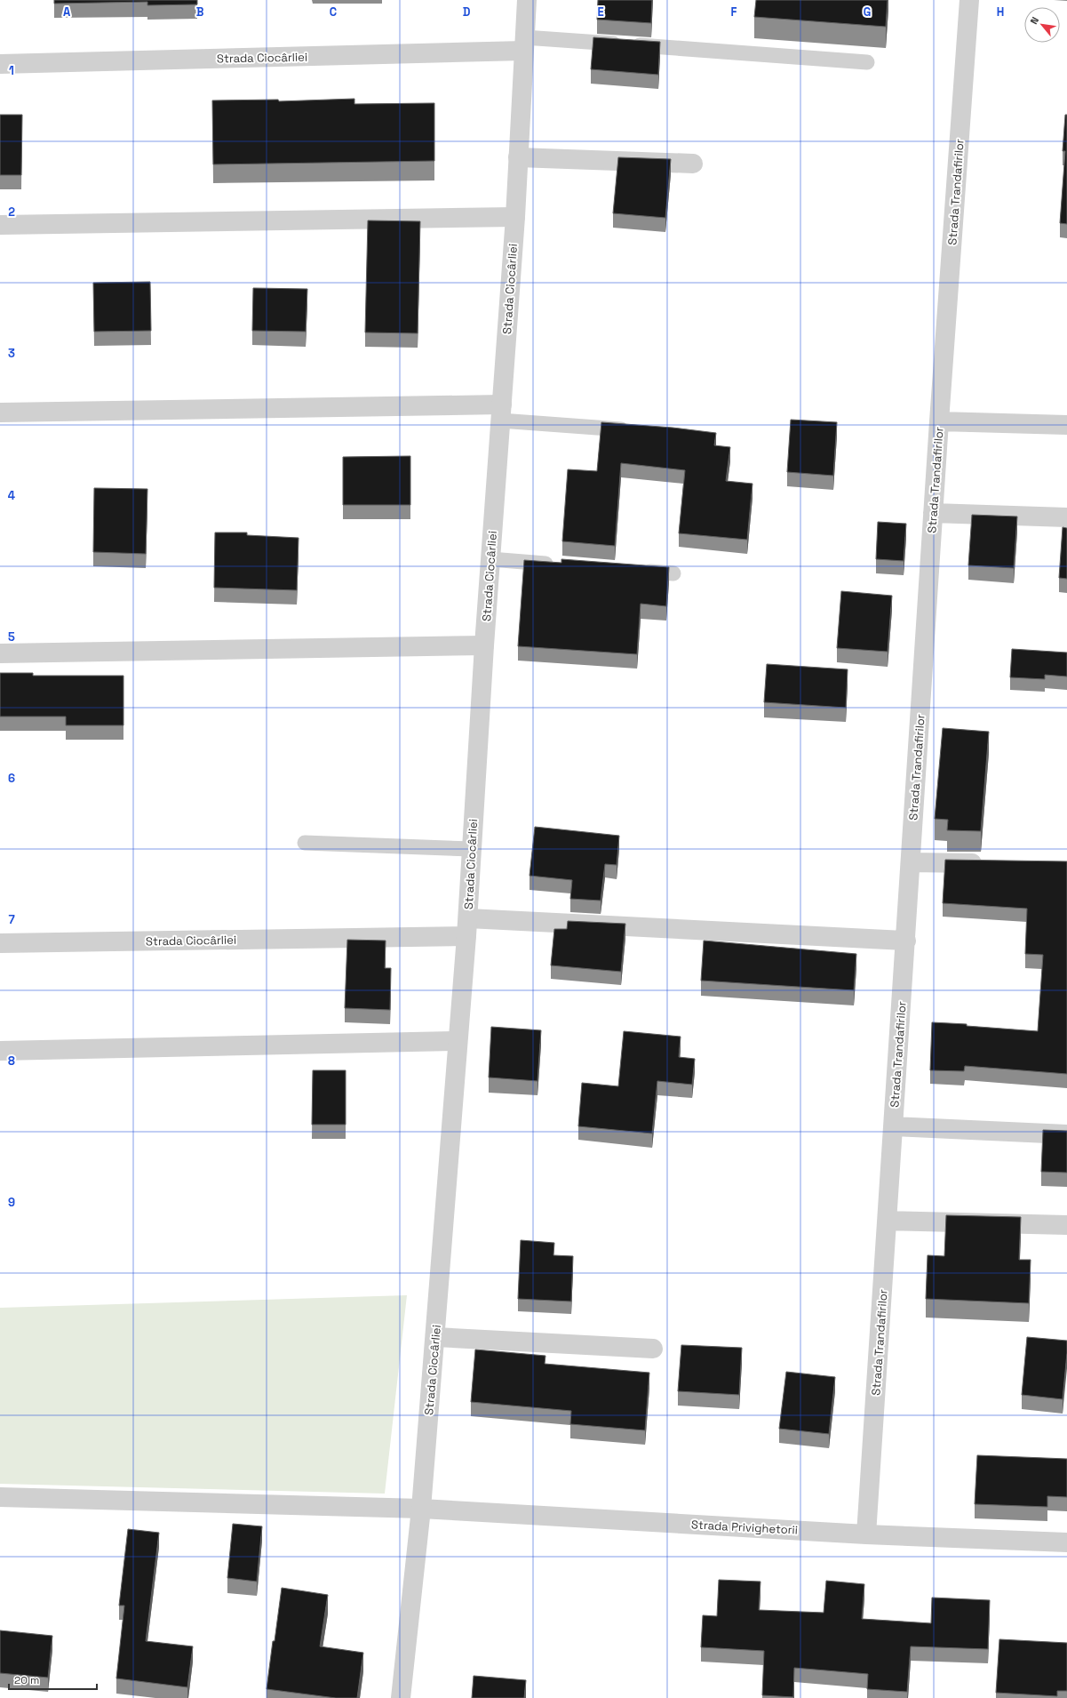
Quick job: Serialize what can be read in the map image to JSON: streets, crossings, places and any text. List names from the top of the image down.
{
  "streets": {
    "street": ["Strada Ciocârliei", "Strada Trandafirilor", "Strada Privighetorii"]
  },
  "crossings": [
    ["Strada Ciocârliei", "Strada Privighetorii"],
    ["Strada Trandafirilor", "Strada Privighetorii"]
  ],
  "scale_bar": "20 m",
  "north": "top left",
  "grid": {
    "columns": [
      "A",
      "B",
      "C",
      "D",
      "E",
      "F",
      "G",
      "H"
    ],
    "rows": [
      "1",
      "2",
      "3",
      "4",
      "5",
      "6",
      "7",
      "8",
      "9"
    ]
  }
}
